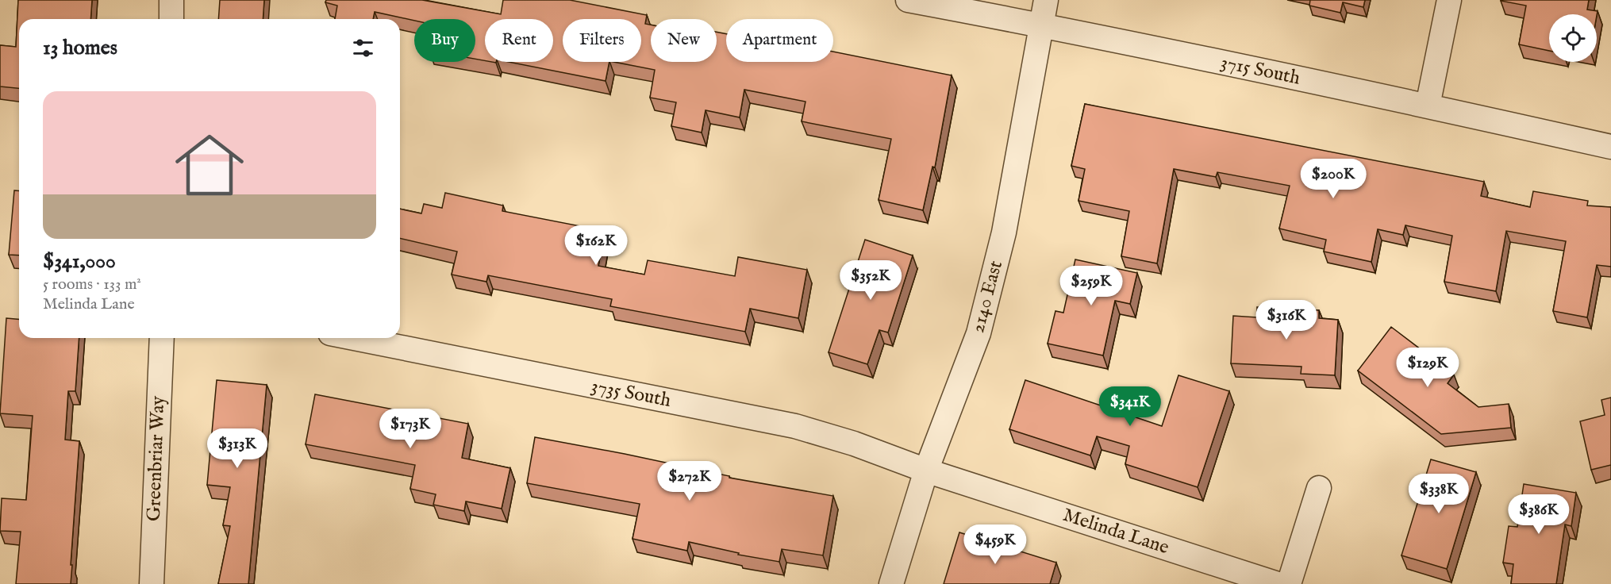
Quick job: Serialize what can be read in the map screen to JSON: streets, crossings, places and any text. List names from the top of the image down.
{
  "streets": {
    "street": [
      "3715 South",
      "2140 East",
      "3735 South",
      "Greenbriar Way",
      "Melinda Lane"
    ]
  },
  "crossings": [
    ["3715 South", "2140 East"],
    ["2140 East", "3735 South"],
    ["2140 East", "Melinda Lane"],
    ["3735 South", "Melinda Lane"]
  ],
  "page": {
    "chip": [
      "Buy",
      "Rent",
      "Filters",
      "New",
      "Apartment"
    ],
    "heading": "13 homes",
    "list": [
      {
        "name": "$341,000",
        "note": "5 rooms · 133 m² · Melinda Lane"
      }
    ],
    "price": [
      "$200K",
      "$162K",
      "$352K",
      "$259K",
      "$316K",
      "$129K",
      "$341K",
      "$173K",
      "$313K",
      "$272K",
      "$338K",
      "$386K",
      "$459K"
    ]
  }
}
